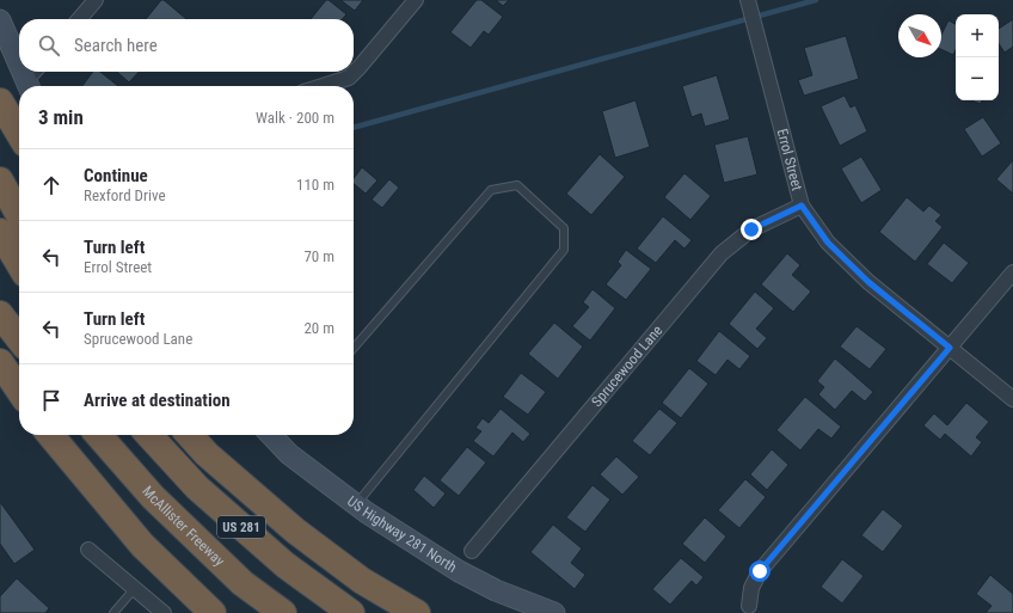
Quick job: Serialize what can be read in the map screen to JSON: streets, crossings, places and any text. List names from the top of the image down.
{
  "streets": {
    "highway": ["McAllister Freeway", "US 281"],
    "main road": ["US Highway 281 North"],
    "street": ["Errol Street", "Sprucewood Lane"]
  },
  "crossings": [
    ["Errol Street", "Sprucewood Lane"]
  ],
  "north": "bottom right",
  "page": {
    "map_buttons": ["+", "−"],
    "search": "Search here",
    "heading": ["3 min", "Walk · 200 m"],
    "list": [
      ["Continue", "Rexford Drive", "110 m"],
      ["Turn left", "Errol Street", "70 m"],
      ["Turn left", "Sprucewood Lane", "20 m"],
      "Arrive at destination"
    ]
  }
}
